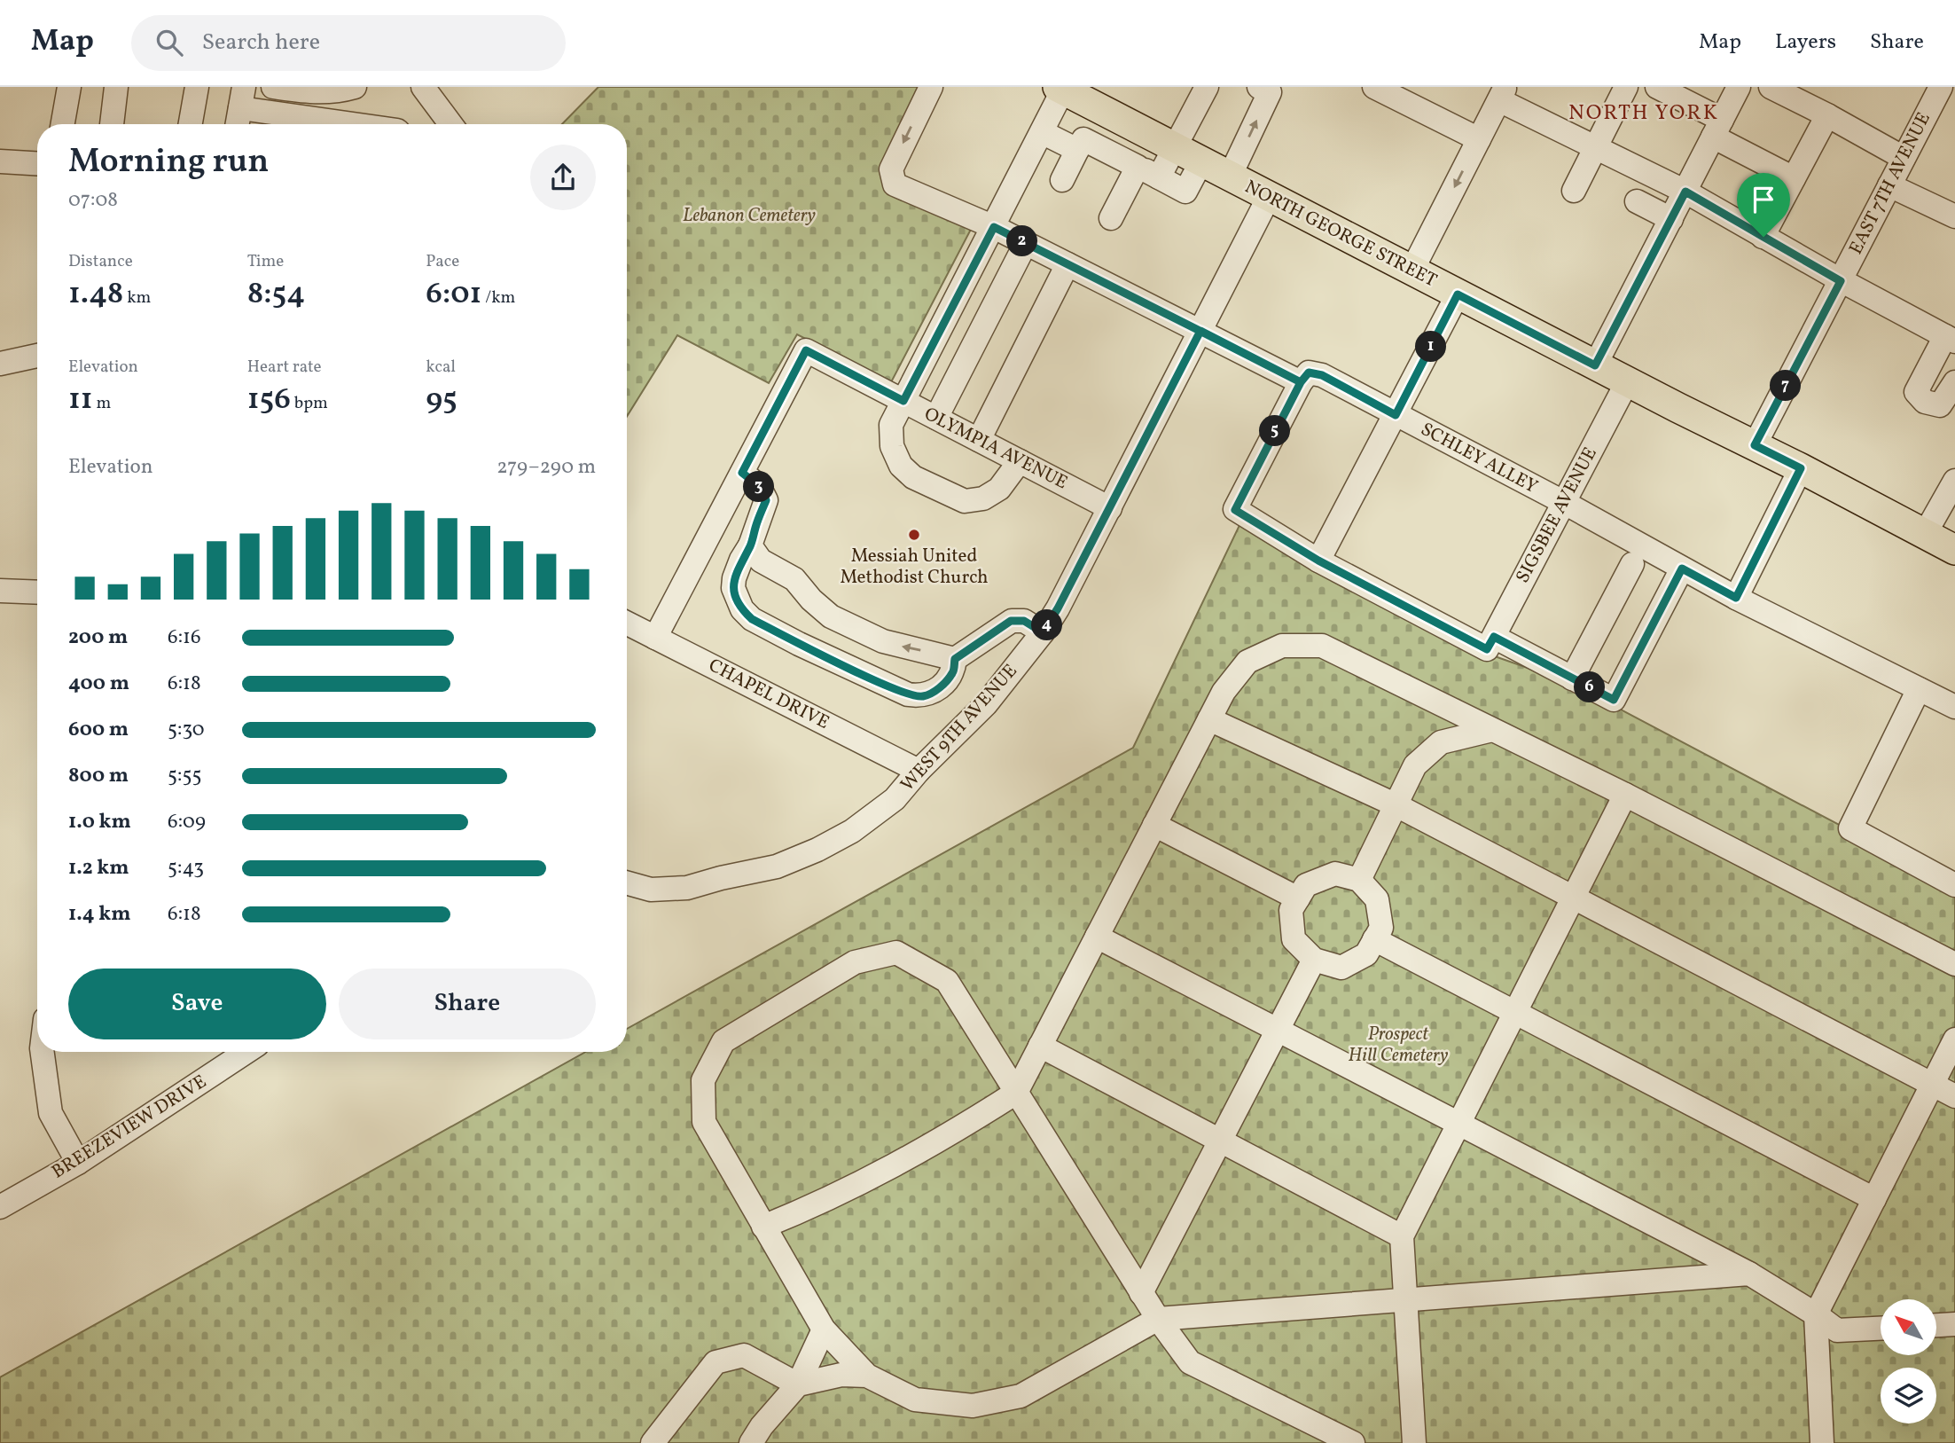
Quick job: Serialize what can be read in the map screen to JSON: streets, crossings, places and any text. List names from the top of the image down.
{
  "streets": {
    "main road": ["NORTH GEORGE STREET"],
    "street": [
      "EAST 7TH AVENUE",
      "OLYMPIA AVENUE",
      "SCHLEY ALLEY",
      "SIGSBEE AVENUE",
      "CHAPEL DRIVE",
      "WEST 9TH AVENUE",
      "BREEZEVIEW DRIVE"
    ]
  },
  "crossings": [
    ["EAST 7TH AVENUE", "NORTH GEORGE STREET"],
    ["NORTH GEORGE STREET", "SIGSBEE AVENUE"],
    ["NORTH GEORGE STREET", "WEST 9TH AVENUE"],
    ["OLYMPIA AVENUE", "CHAPEL DRIVE"],
    ["OLYMPIA AVENUE", "WEST 9TH AVENUE"],
    ["SCHLEY ALLEY", "SIGSBEE AVENUE"],
    ["CHAPEL DRIVE", "WEST 9TH AVENUE"]
  ],
  "districts": ["NORTH YORK"],
  "parks": ["Lebanon Cemetery", "Prospect Hill Cemetery"],
  "places": ["Messiah United Methodist Church"],
  "north": "top left",
  "page": {
    "header": "Map",
    "search": "Search here",
    "nav": ["Map", "Layers", "Share"],
    "heading": ["Morning run", "07:08"],
    "pins": [
      "2",
      "1",
      "7",
      "5",
      "3",
      "4",
      "6"
    ],
    "stats": [
      ["Distance", "1.48 km"],
      ["Time", "8:54"],
      ["Pace", "6:01 /km"],
      ["Elevation", "11 m"],
      ["Heart rate", "156 bpm"],
      ["kcal", "95"]
    ],
    "chart": ["Elevation", "279–290 m"],
    "list": [
      {
        "name": "200 m",
        "note": "6:16"
      },
      {
        "name": "400 m",
        "note": "6:18"
      },
      {
        "name": "600 m",
        "note": "5:30"
      },
      {
        "name": "800 m",
        "note": "5:55"
      },
      {
        "name": "1.0 km",
        "note": "6:09"
      },
      {
        "name": "1.2 km",
        "note": "5:43"
      },
      {
        "name": "1.4 km",
        "note": "6:18"
      }
    ],
    "buttons": ["Save", "Share"]
  }
}
